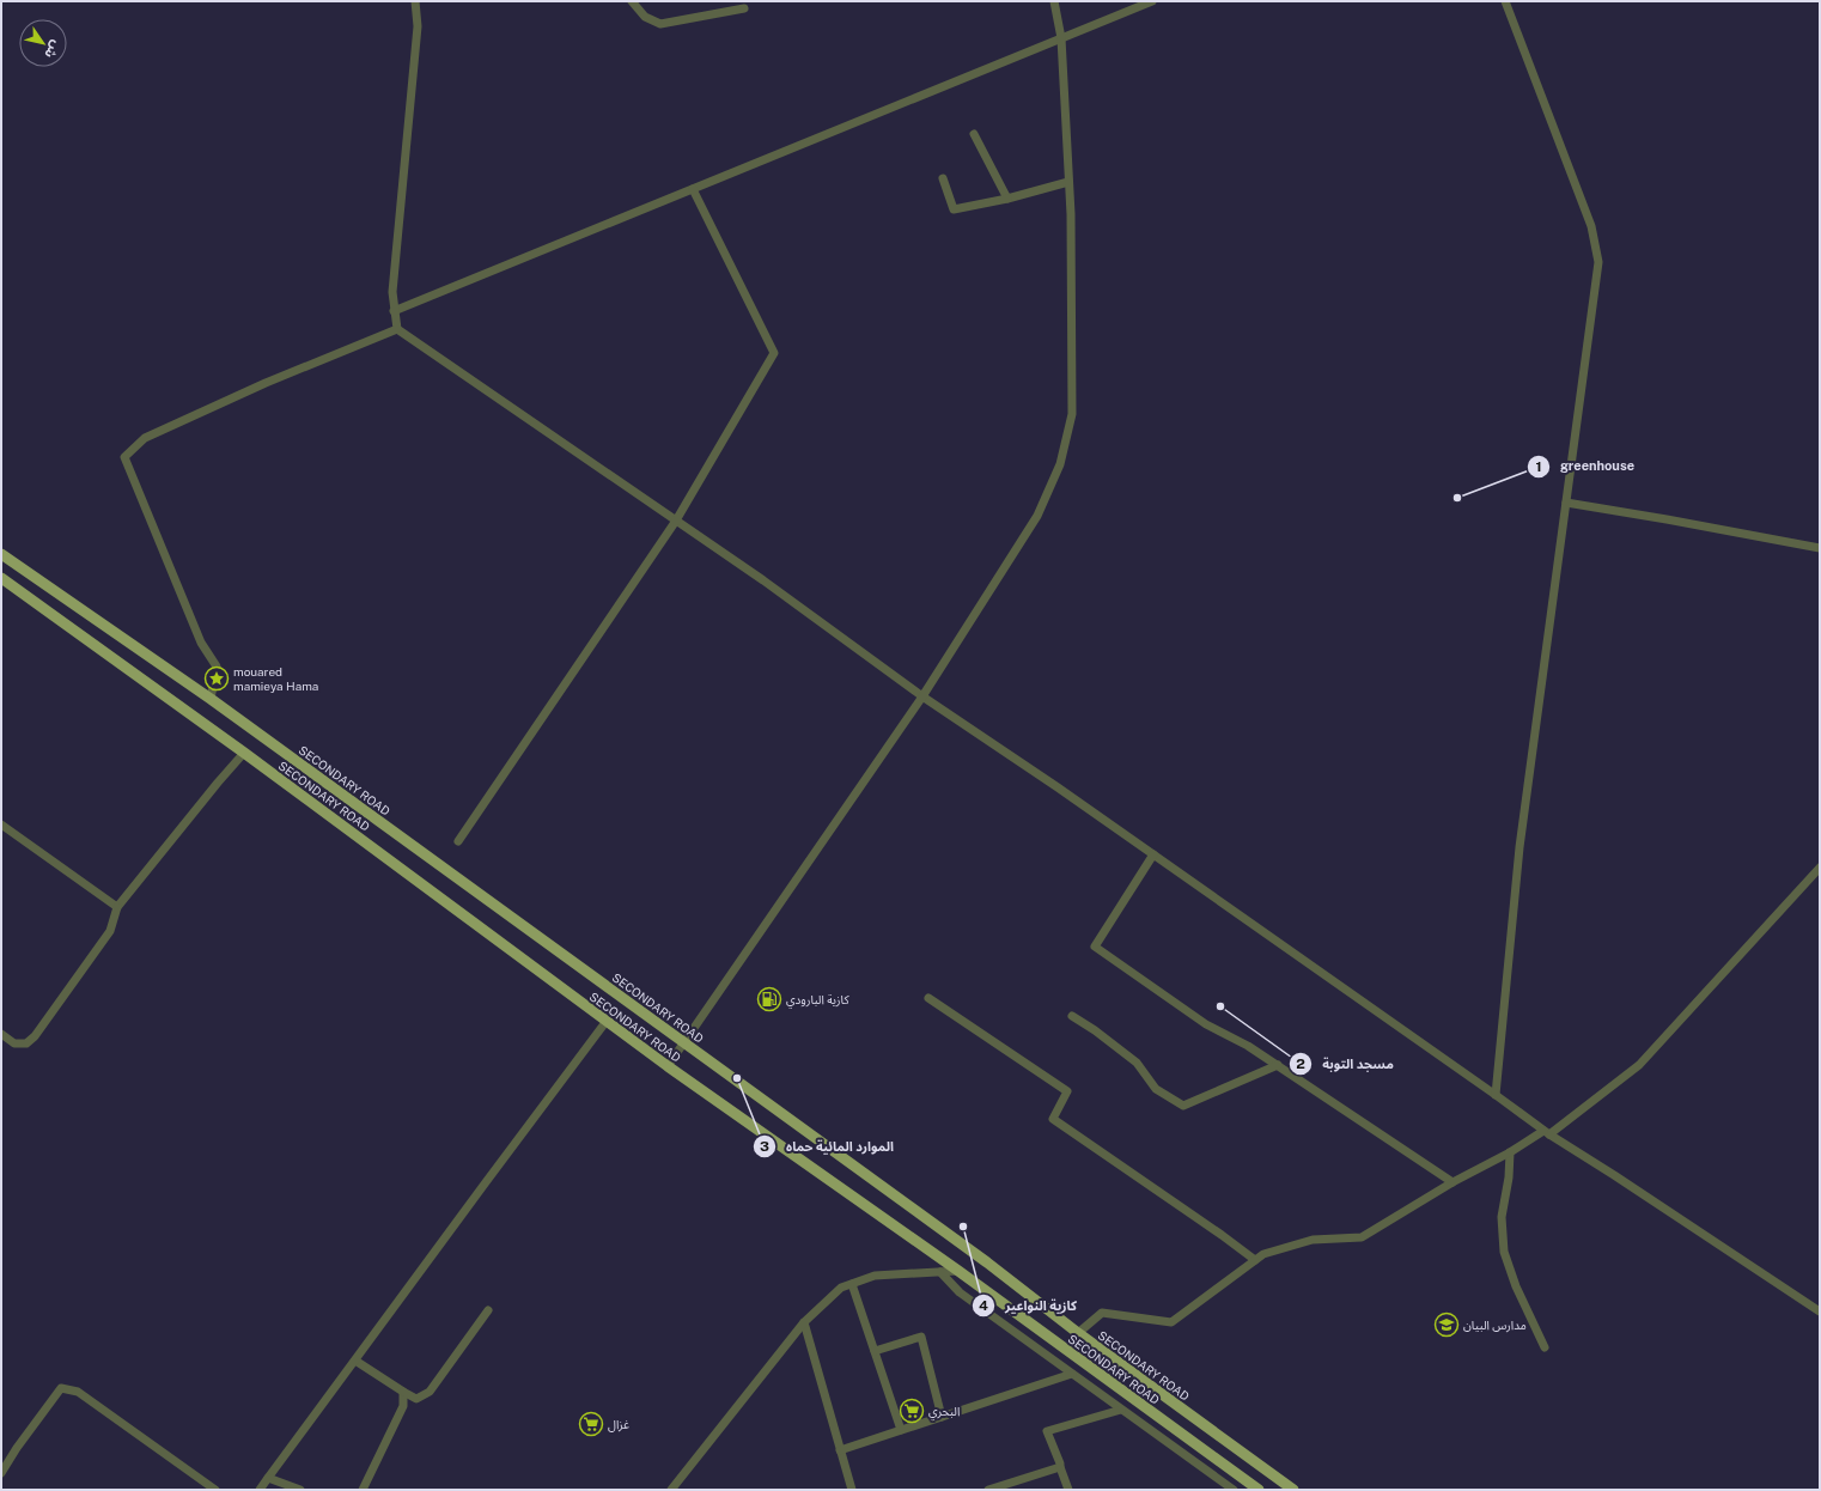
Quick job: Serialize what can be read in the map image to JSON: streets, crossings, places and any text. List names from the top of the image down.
{
  "streets": {
    "main road": ["SECONDARY ROAD"]
  },
  "places": {
    "other": [
      "greenhouse",
      "مسجد التوبة",
      "الموارد المائية حماه",
      "كازية النواعير"
    ],
    "place": ["mouared mamieya Hama"],
    "fuel station": ["كازية البارودي"],
    "school or university": ["مدارس البيان"],
    "supermarket": ["البحري", "غزال"]
  },
  "north": "bottom right"
}
